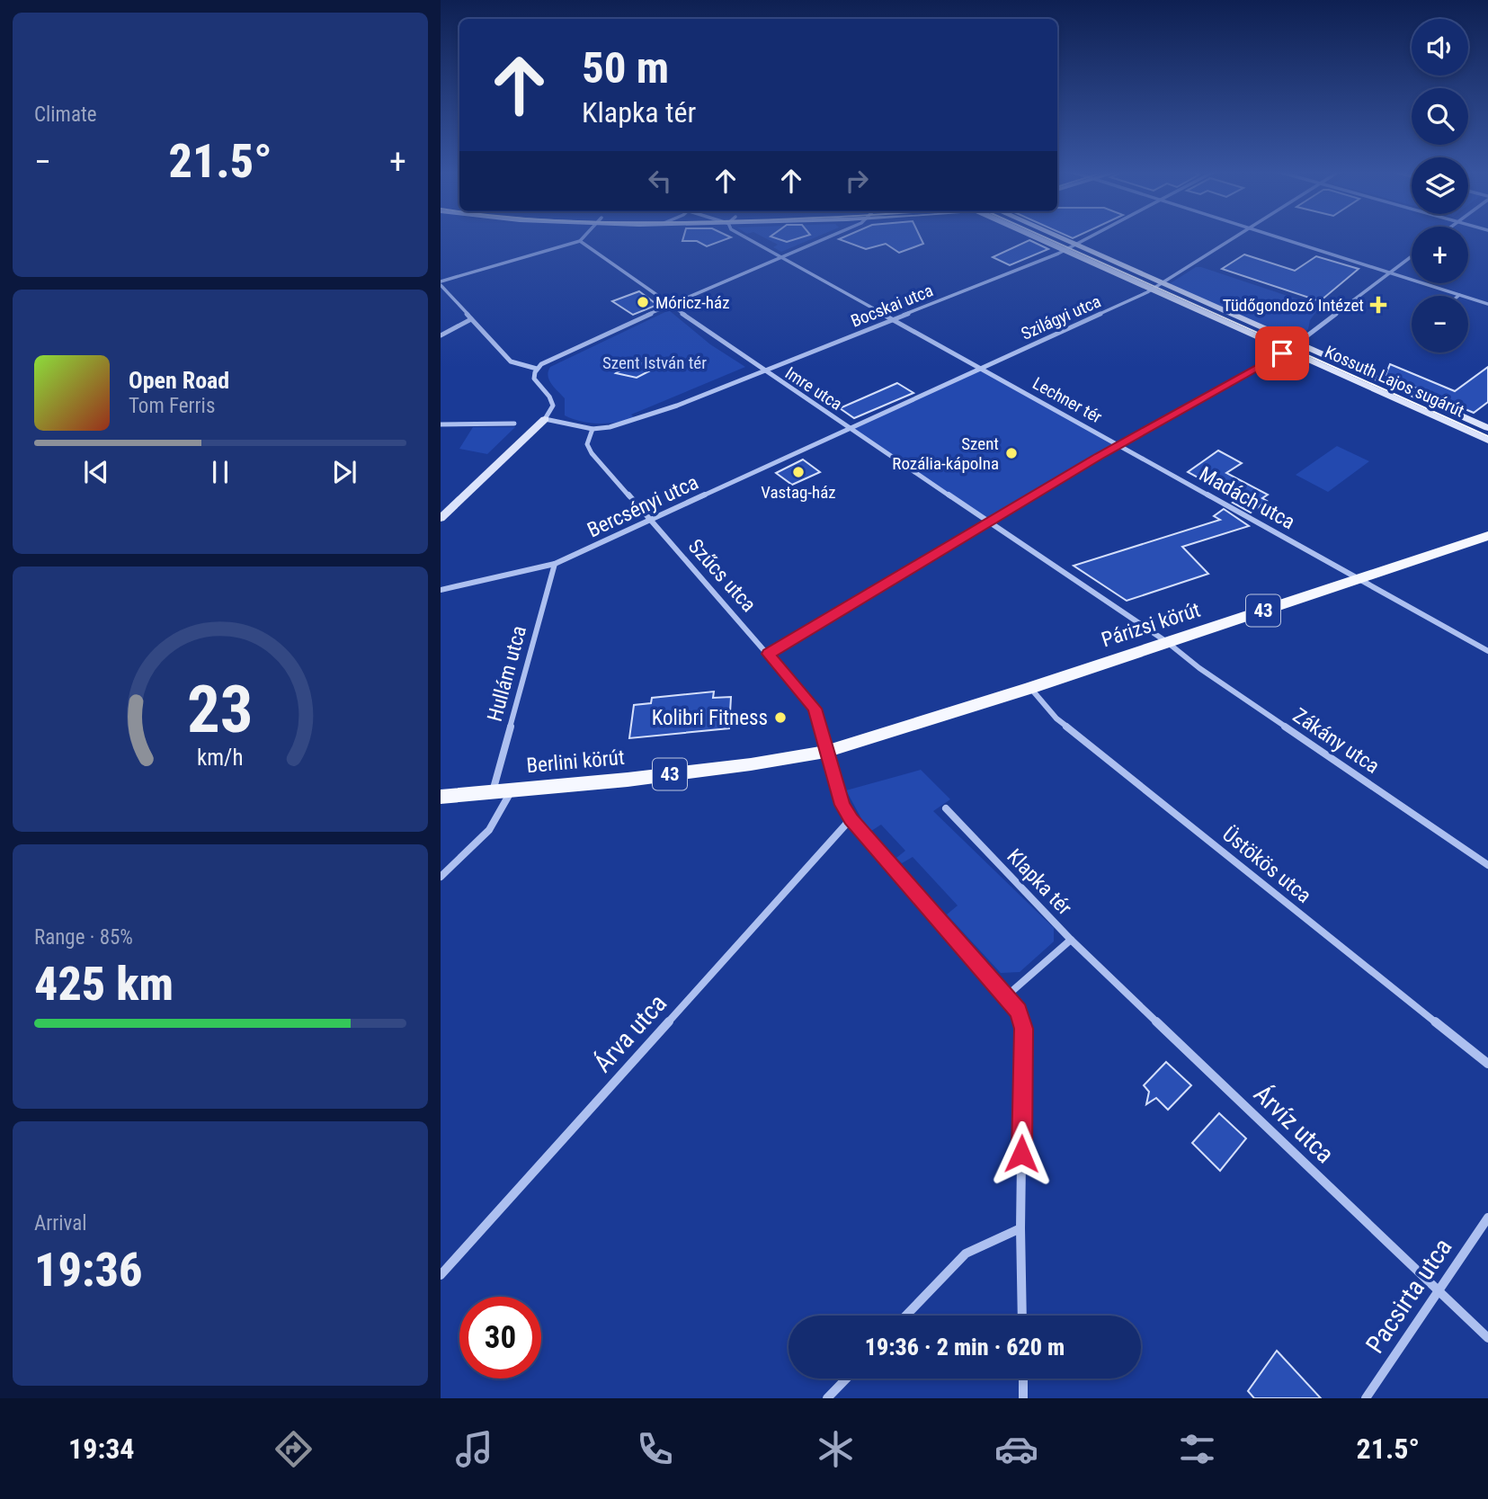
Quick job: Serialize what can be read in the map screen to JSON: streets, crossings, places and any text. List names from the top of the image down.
{
  "streets": {
    "main road": ["43", "Párizsi körút", "Berlini körút"],
    "street": [
      "Bocskai utca",
      "Szilágyi utca",
      "Kossuth Lajos sugárút",
      "Imre utca",
      "Lechner tér",
      "Madách utca",
      "Bercsényi utca",
      "Szűcs utca",
      "Hullám utca",
      "Zákány utca",
      "Üstökös utca",
      "Klapka tér",
      "Árva utca",
      "Árvíz utca",
      "Pacsirta utca"
    ]
  },
  "crossings": [
    ["Bocskai utca", "Kossuth Lajos sugárút"],
    ["Bocskai utca", "Imre utca"],
    ["Szilágyi utca", "Kossuth Lajos sugárút"],
    ["Szilágyi utca", "Lechner tér"],
    ["Imre utca", "Bercsényi utca"],
    ["Lechner tér", "Madách utca"],
    ["Lechner tér", "Szűcs utca"],
    ["Lechner tér", "Zákány utca"],
    ["Madách utca", "Párizsi körút"],
    ["Bercsényi utca", "Szűcs utca"],
    ["Bercsényi utca", "Hullám utca"],
    ["Szűcs utca", "Párizsi körút"],
    ["Szűcs utca", "Berlini körút"],
    ["Párizsi körút", "Zákány utca"],
    ["Párizsi körút", "Berlini körút"],
    ["Párizsi körút", "Üstökös utca"],
    ["Hullám utca", "Berlini körút"],
    ["Klapka tér", "Árvíz utca"],
    ["Árvíz utca", "Pacsirta utca"]
  ],
  "parks": ["Szent István tér"],
  "places": {
    "other": [
      "Móricz-ház",
      "Szent Rozália-kápolna",
      "Vastag-ház",
      "Kolibri Fitness"
    ],
    "health": ["Tüdőgondozó Intézet"]
  },
  "page": {
    "tile": [
      "Climate",
      ["Range · 85%", "425 km"],
      ["Arrival", "19:36"]
    ],
    "map_buttons": ["+", "−"],
    "turn": ["50 m", "Klapka tér"],
    "heat": ["−", "21.5°", "+"],
    "song": ["Open Road", "Tom Ferris"],
    "limit": "30",
    "trip": "19:36 · 2 min · 620 m",
    "tabs": ["19:34", "21.5°"],
    "gauge": ["23", "km/h"]
  }
}
